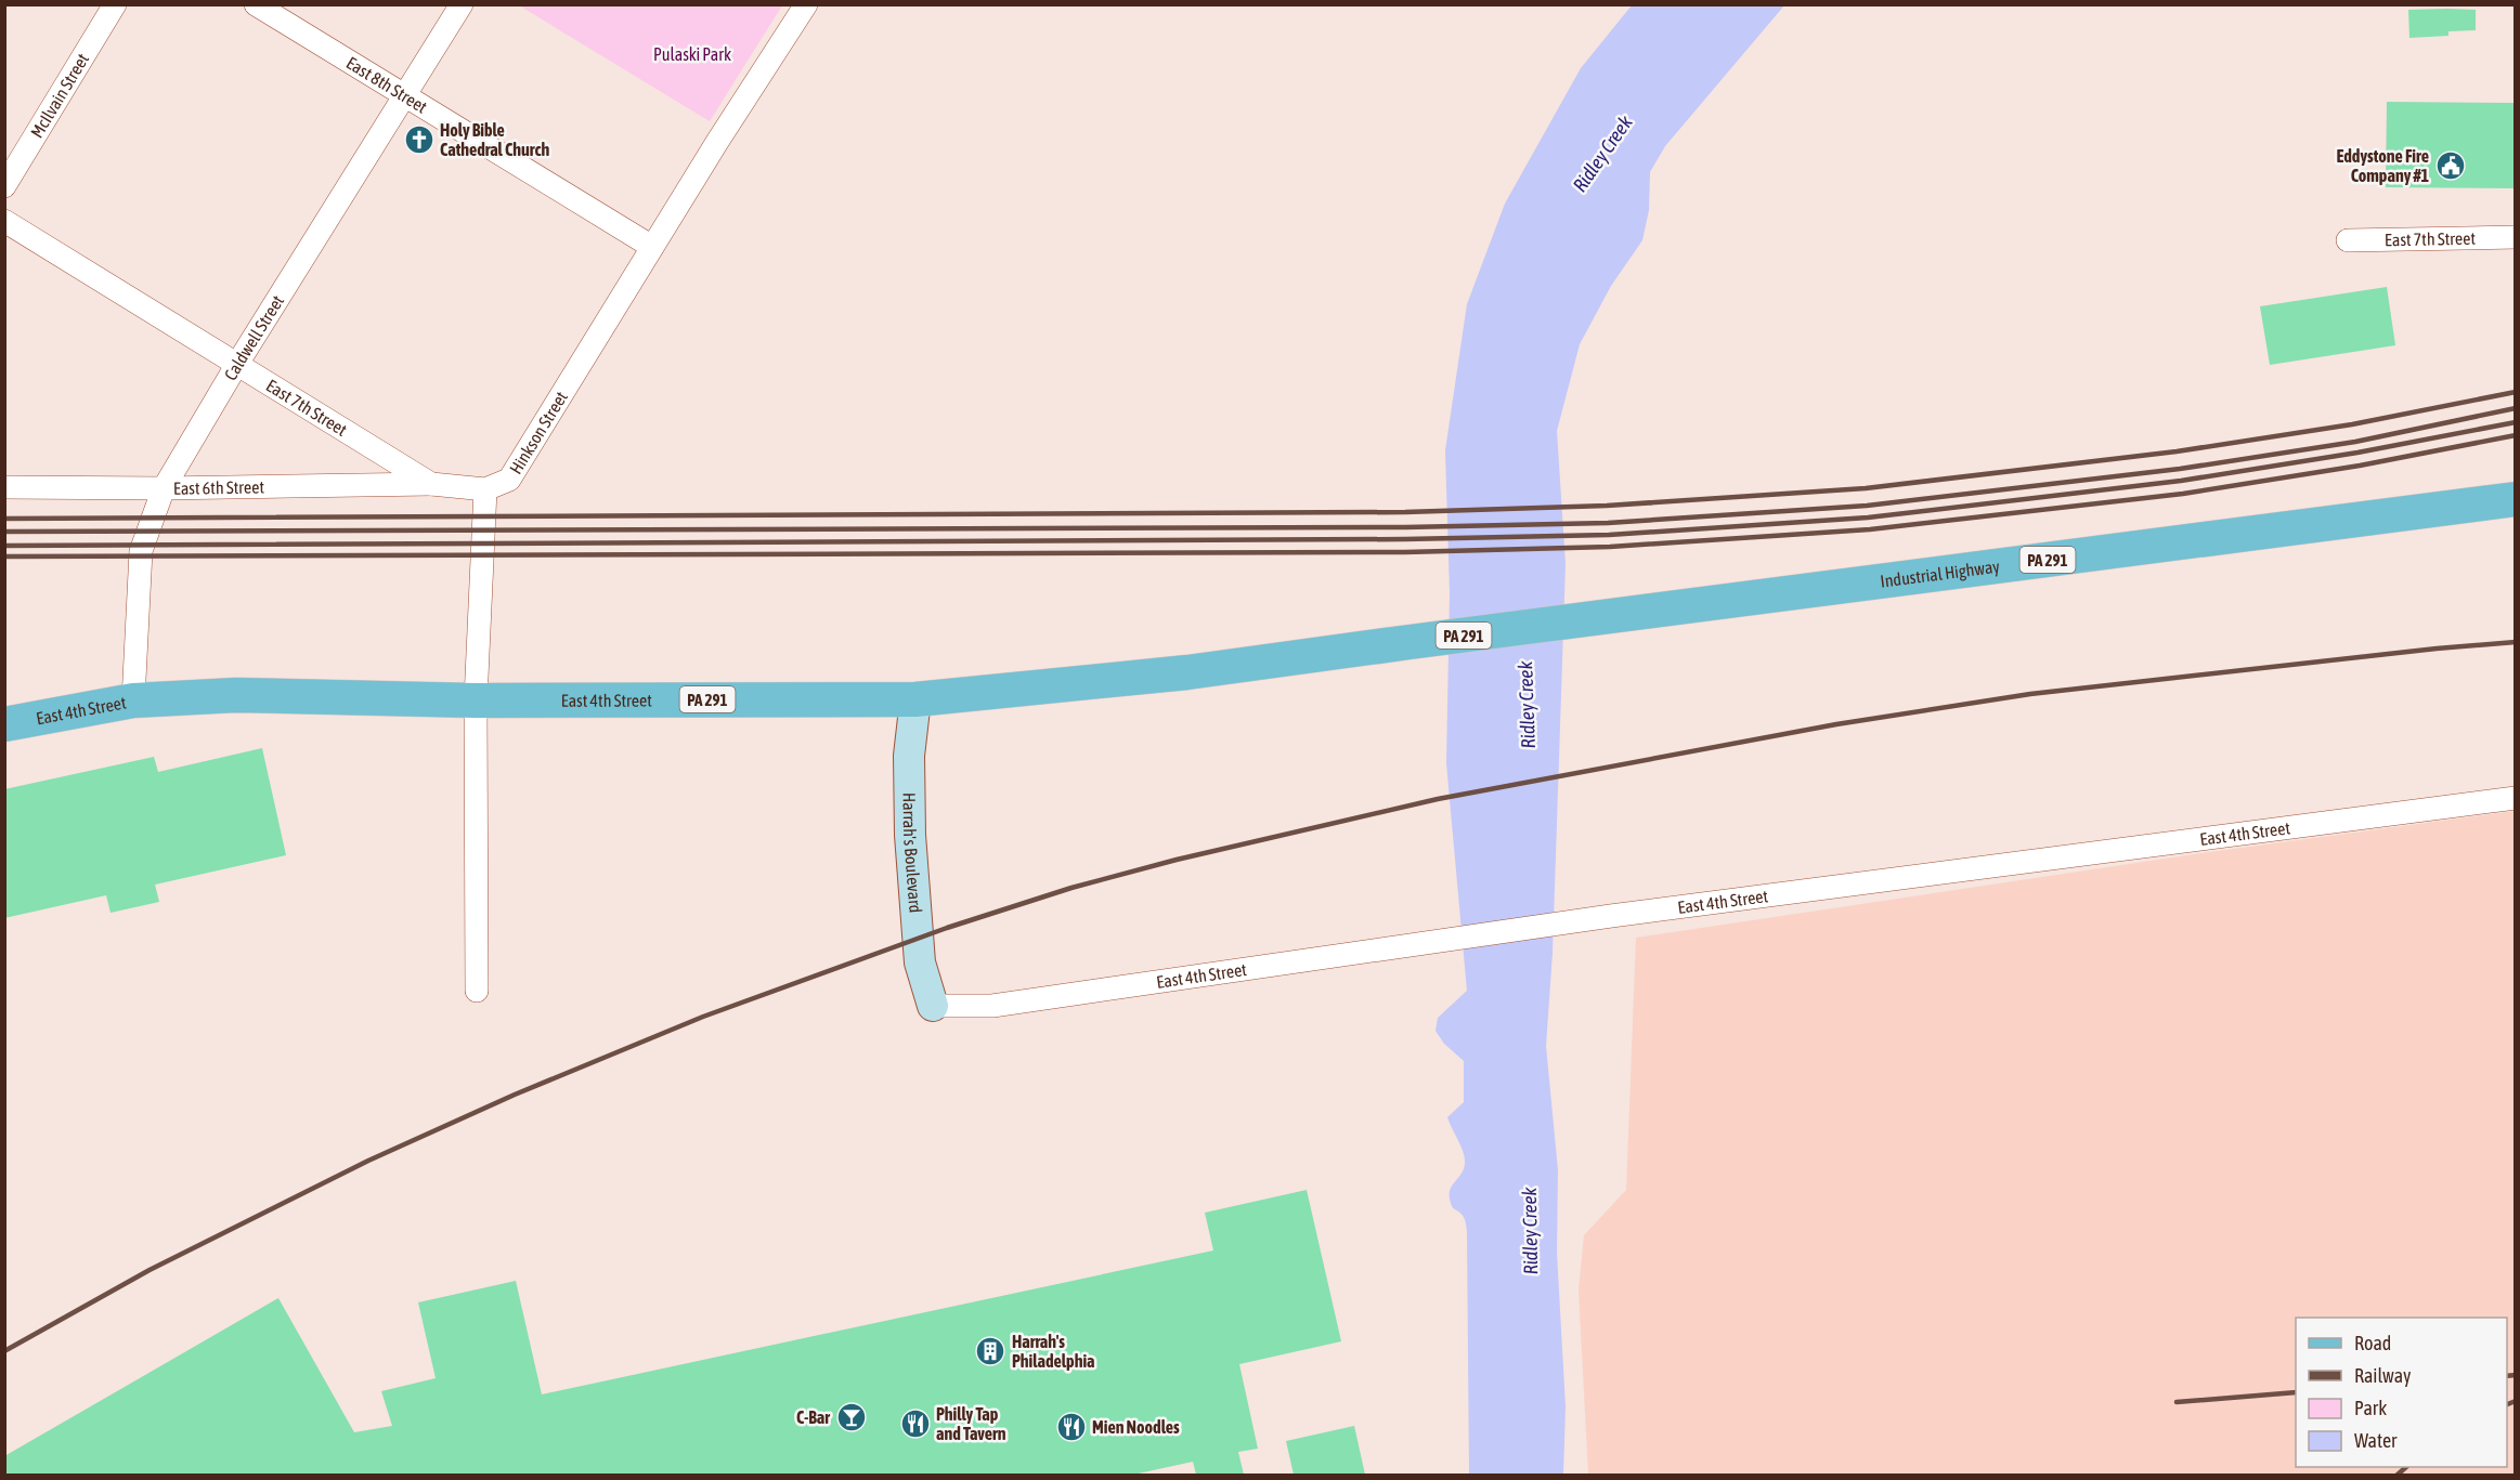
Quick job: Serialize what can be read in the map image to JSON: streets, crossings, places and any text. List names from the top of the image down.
{
  "streets": {
    "main road": ["PA 291", "Industrial Highway", "East 4th Street"],
    "street": [
      "East 8th Street",
      "McIlvain Street",
      "East 7th Street",
      "Caldwell Street",
      "Hinkson Street",
      "East 6th Street",
      "Harrah's Boulevard"
    ]
  },
  "crossings": [
    ["East 8th Street", "Caldwell Street"],
    ["East 8th Street", "Hinkson Street"],
    ["East 7th Street", "Caldwell Street"],
    ["East 7th Street", "Hinkson Street"],
    ["East 7th Street", "East 6th Street"],
    ["Caldwell Street", "East 6th Street"],
    ["Caldwell Street", "East 4th Street"],
    ["Industrial Highway", "East 4th Street"],
    ["East 4th Street", "Harrah's Boulevard"]
  ],
  "water": ["Ridley Creek"],
  "parks": ["Pulaski Park"],
  "places": {
    "church": ["Holy Bible Cathedral Church"],
    "public building": ["Eddystone Fire Company #1"],
    "building": ["Harrah's Philadelphia"],
    "bar": ["C-Bar"],
    "restaurant": ["Philly Tap and Tavern", "Mien Noodles"]
  },
  "legend": [
    "Road",
    "Railway",
    "Park",
    "Water"
  ]
}
